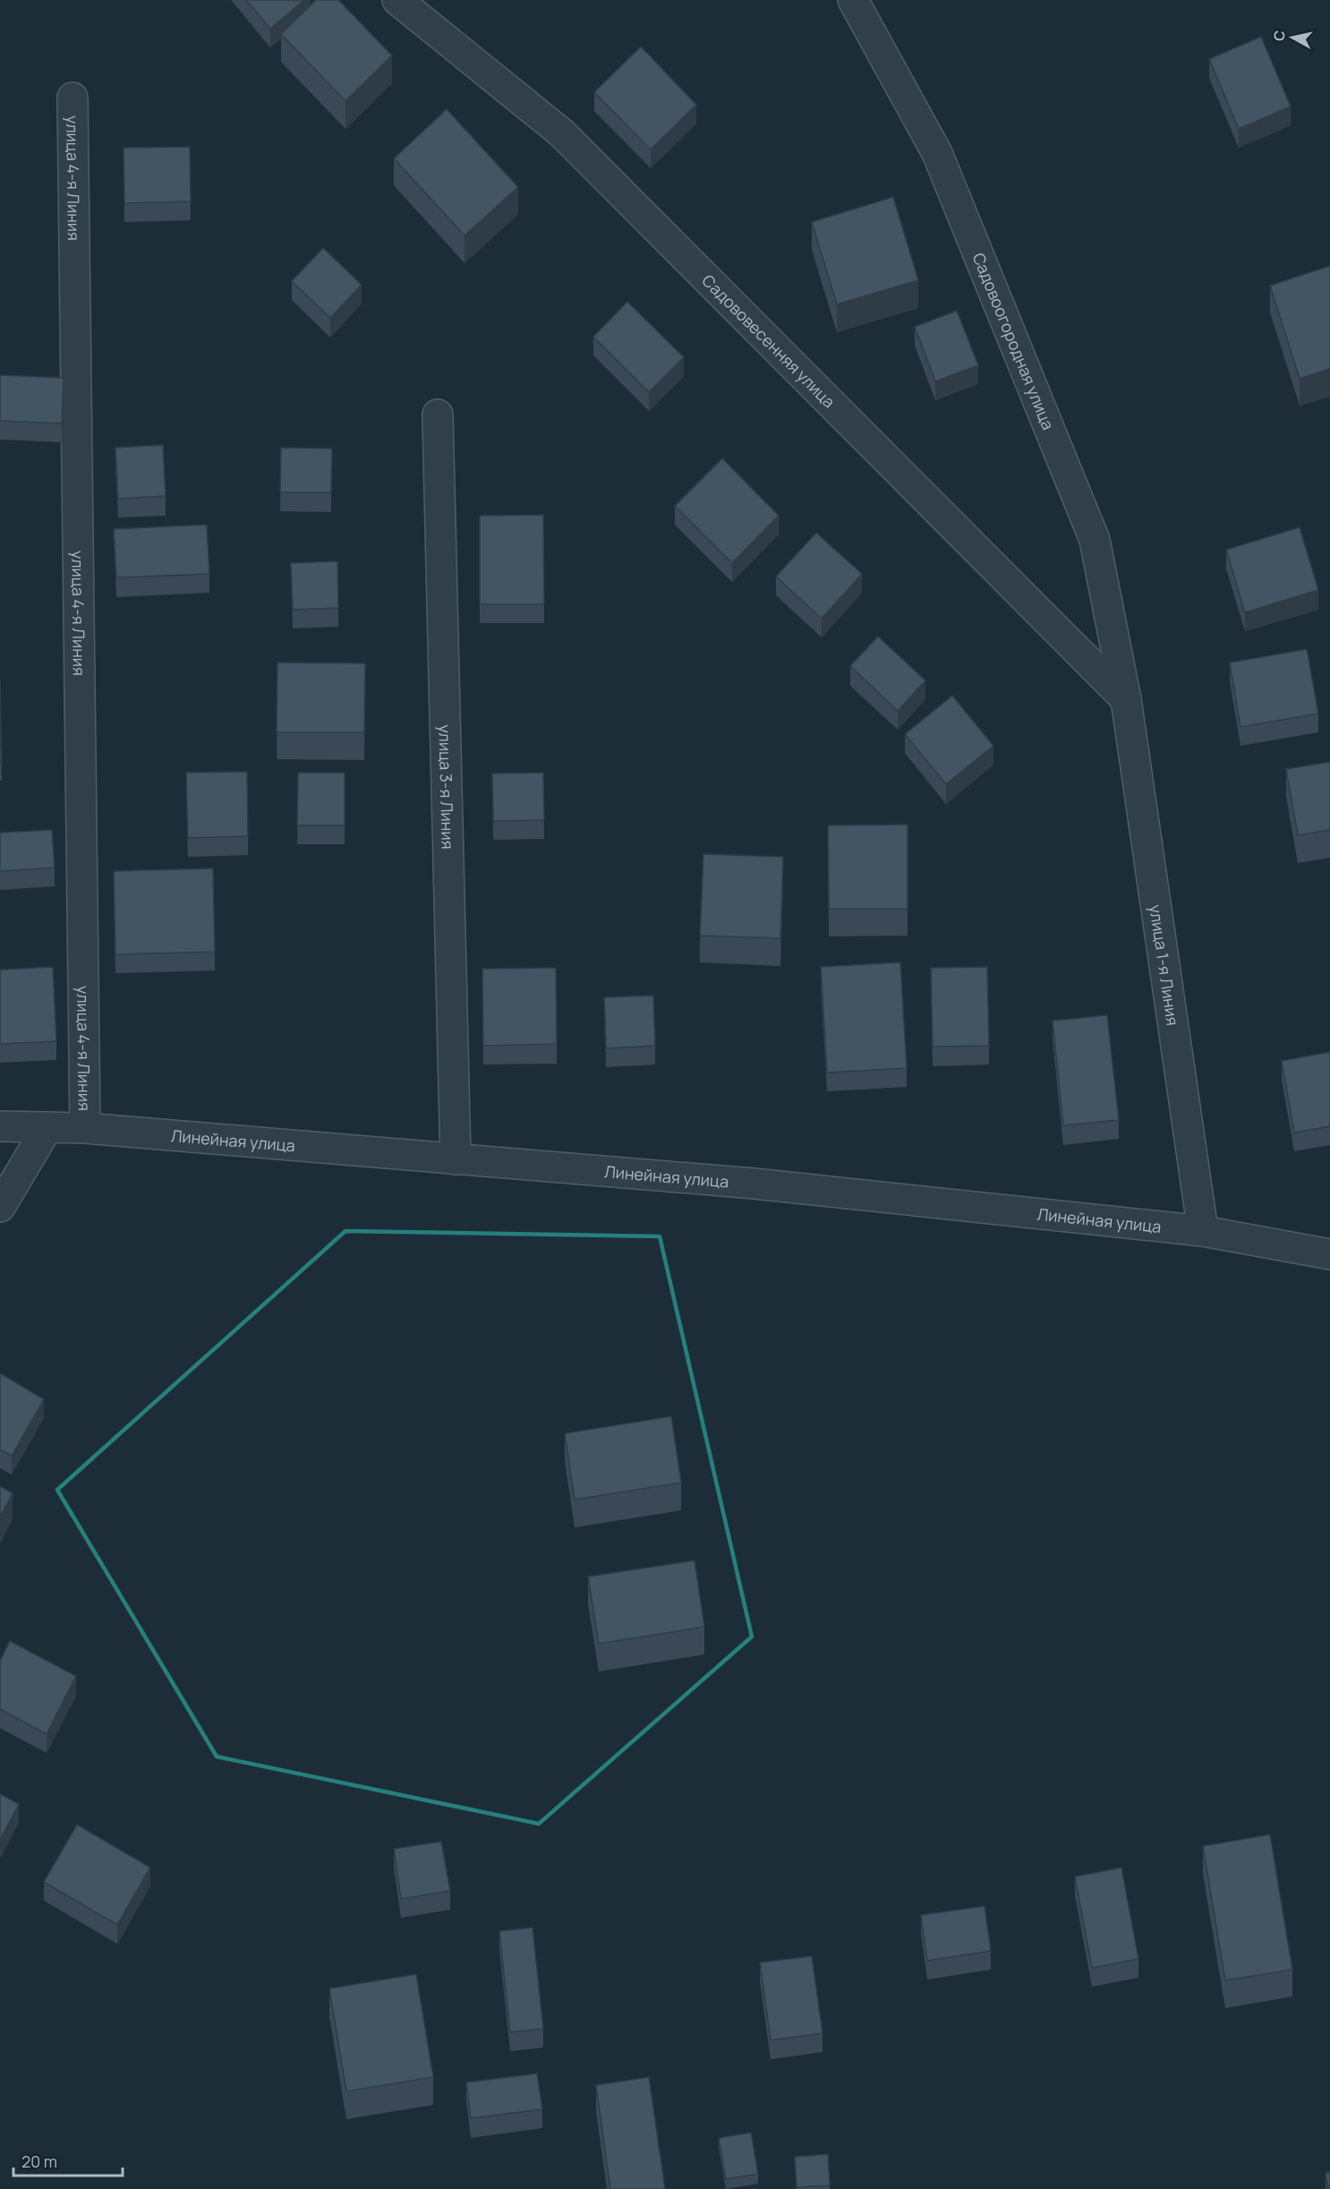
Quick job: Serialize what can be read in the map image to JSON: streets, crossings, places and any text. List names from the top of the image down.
{
  "streets": {
    "street": [
      "улица 4-я Линия",
      "Садовоогородная улица",
      "Садововесенняя улица",
      "улица 3-я Линия",
      "улица 1-я Линия",
      "Линейная улица"
    ]
  },
  "crossings": [
    ["улица 4-я Линия", "Линейная улица"],
    ["Садовоогородная улица", "Садововесенняя улица"],
    ["Садовоогородная улица", "улица 1-я Линия"],
    ["Садововесенняя улица", "улица 1-я Линия"],
    ["улица 3-я Линия", "Линейная улица"],
    ["улица 1-я Линия", "Линейная улица"]
  ],
  "scale_bar": "20 m",
  "north": "left"
}
